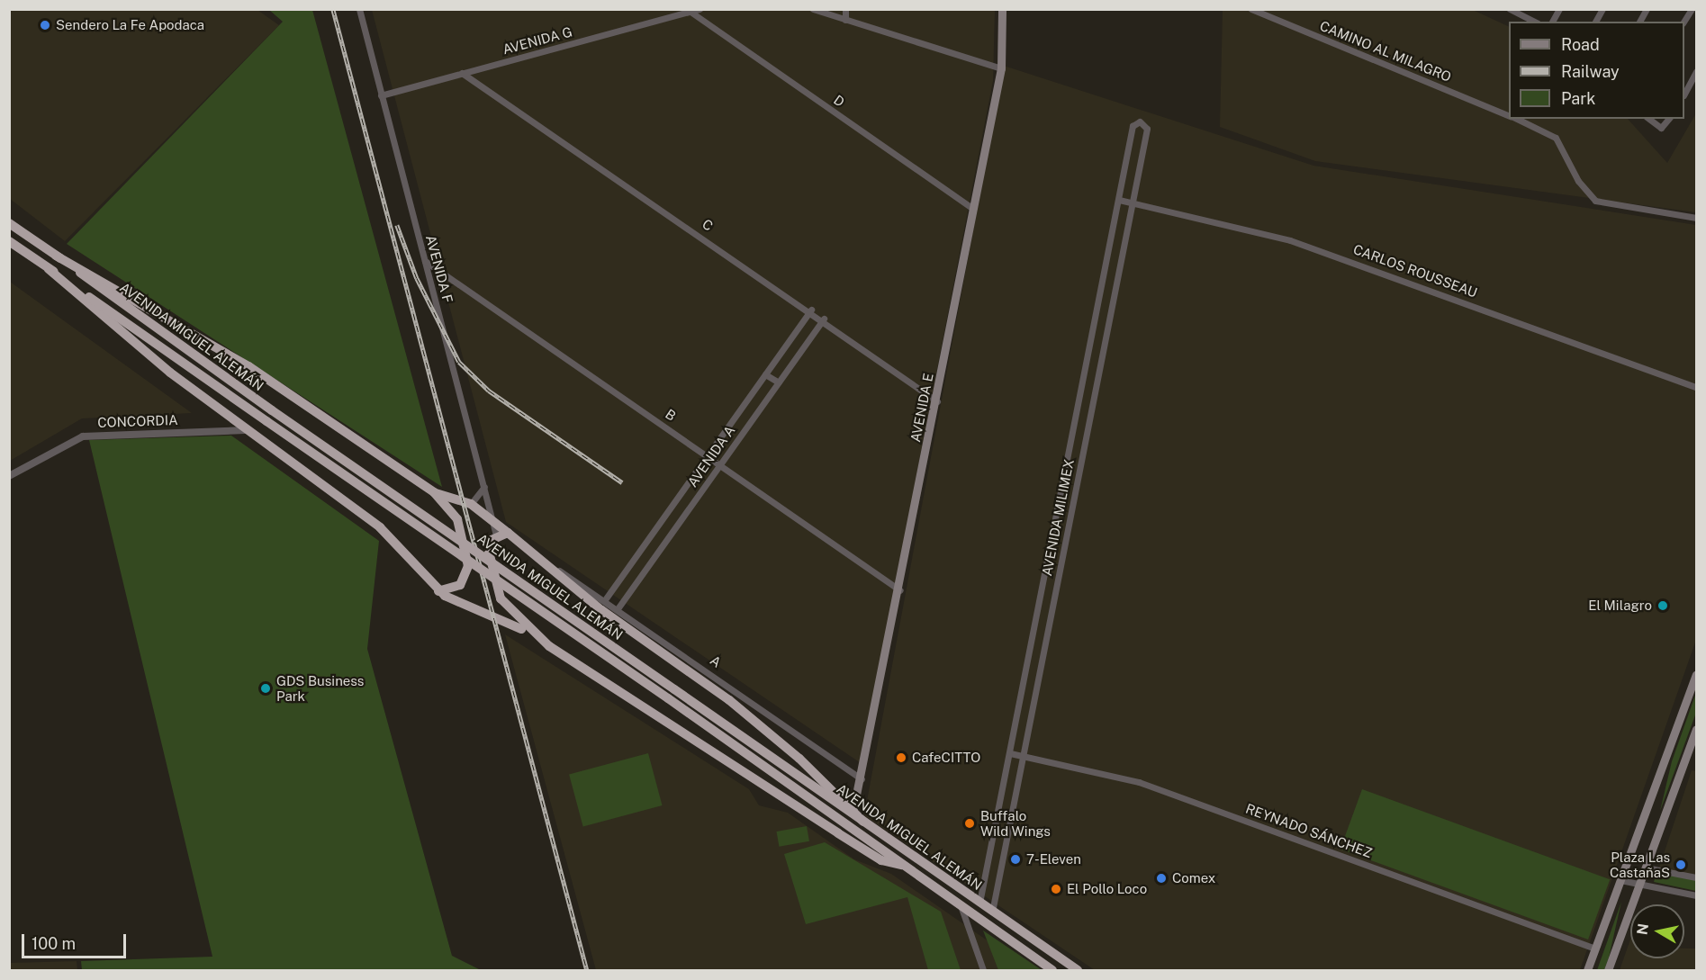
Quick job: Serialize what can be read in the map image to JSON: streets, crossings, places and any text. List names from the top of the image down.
{
  "streets": {
    "highway": ["AVENIDA MIGUEL ALEMÁN"],
    "main road": ["AVENIDA E"],
    "street": [
      "AVENIDA G",
      "CAMINO AL MILAGRO",
      "D",
      "C",
      "AVENIDA F",
      "CARLOS ROUSSEAU",
      "B",
      "CONCORDIA",
      "AVENIDA A",
      "AVENIDA MILIMEX",
      "A",
      "REYNADO SÁNCHEZ"
    ]
  },
  "crossings": [
    ["AVENIDA G", "D"],
    ["AVENIDA G", "C"],
    ["AVENIDA G", "AVENIDA F"],
    ["D", "AVENIDA E"],
    ["C", "AVENIDA E"],
    ["C", "AVENIDA A"],
    ["AVENIDA F", "B"],
    ["CARLOS ROUSSEAU", "AVENIDA MILIMEX"],
    ["AVENIDA MIGUEL ALEMÁN", "AVENIDA MILIMEX"],
    ["AVENIDA E", "B"],
    ["AVENIDA E", "A"],
    ["B", "AVENIDA A"],
    ["AVENIDA A", "A"],
    ["AVENIDA MILIMEX", "REYNADO SÁNCHEZ"]
  ],
  "places": [
    "Sendero La Fe Apodaca",
    "El Milagro",
    "GDS Business Park",
    "CafeCITTO",
    "Buffalo Wild Wings",
    "7-Eleven",
    "Plaza Las CastañaS",
    "Comex",
    "El Pollo Loco"
  ],
  "legend": ["Road", "Railway", "Park"],
  "scale_bar": "100 m",
  "north": "left"
}
